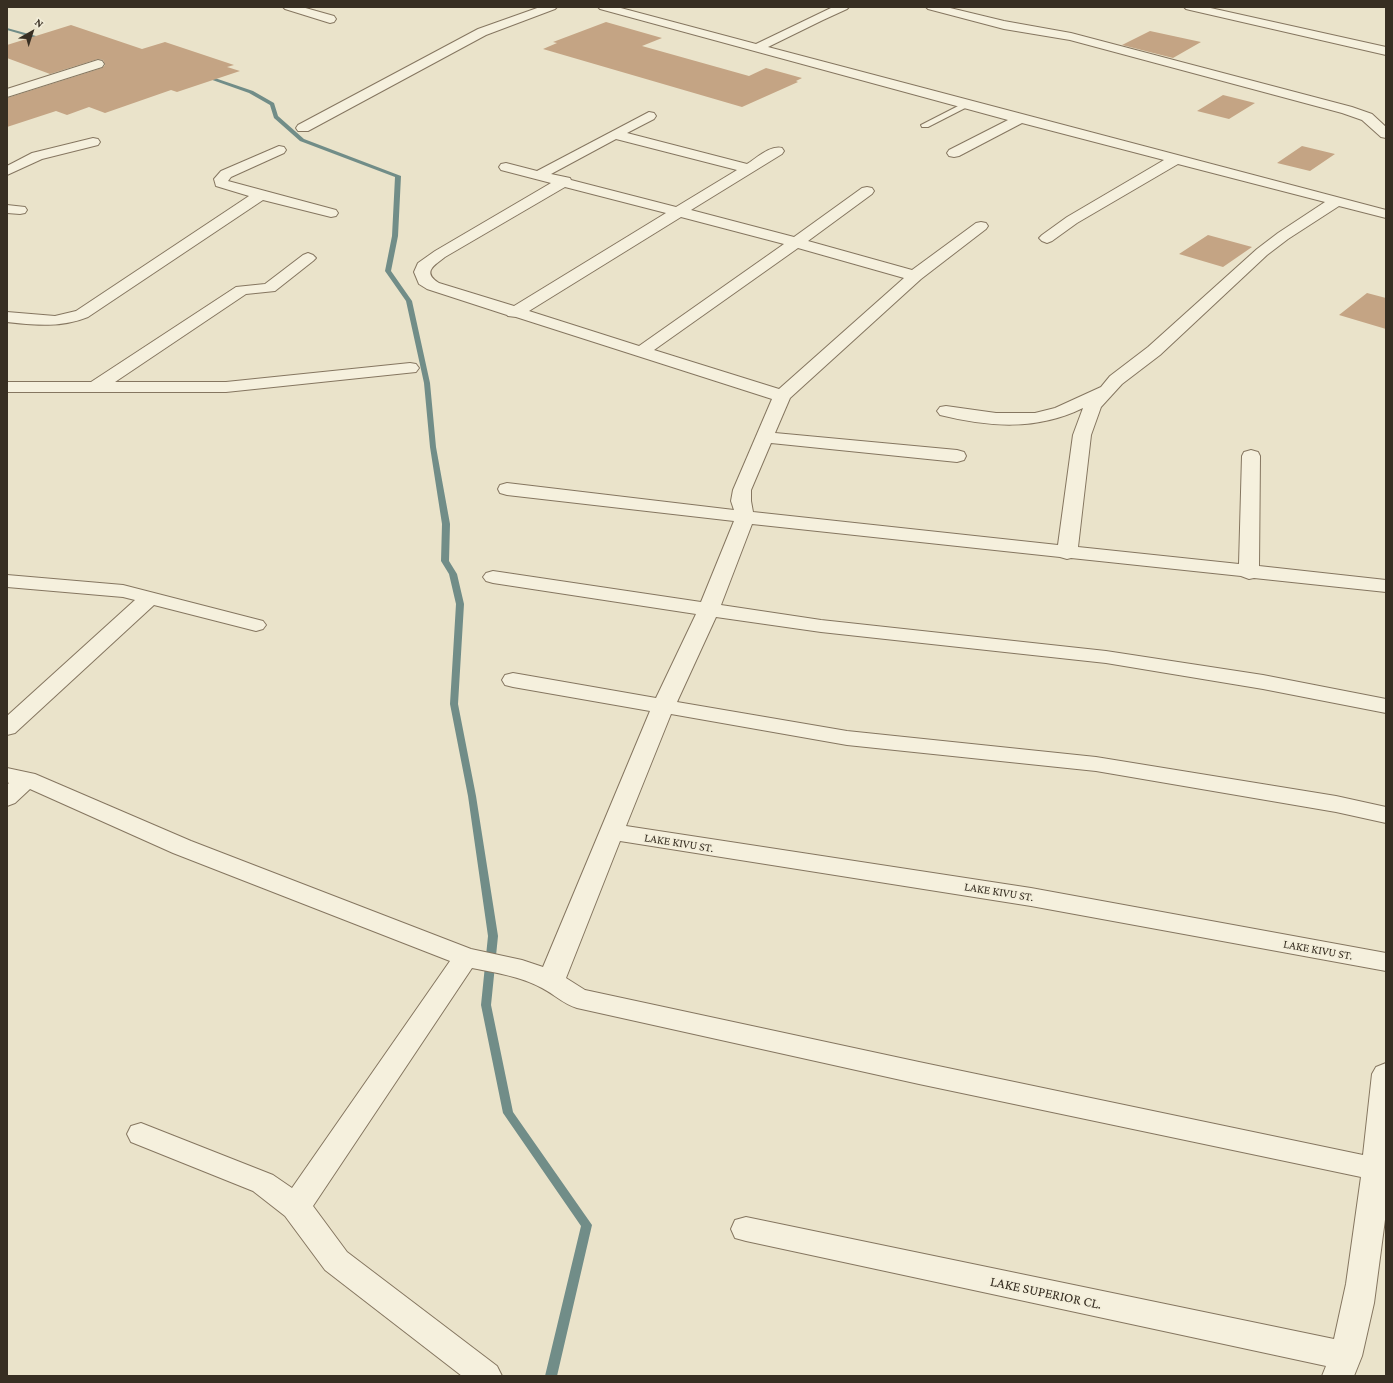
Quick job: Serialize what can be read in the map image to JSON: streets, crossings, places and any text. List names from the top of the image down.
{
  "streets": {
    "street": ["LAKE KIVU ST.", "LAKE SUPERIOR CL."]
  },
  "north": "top right"
}
